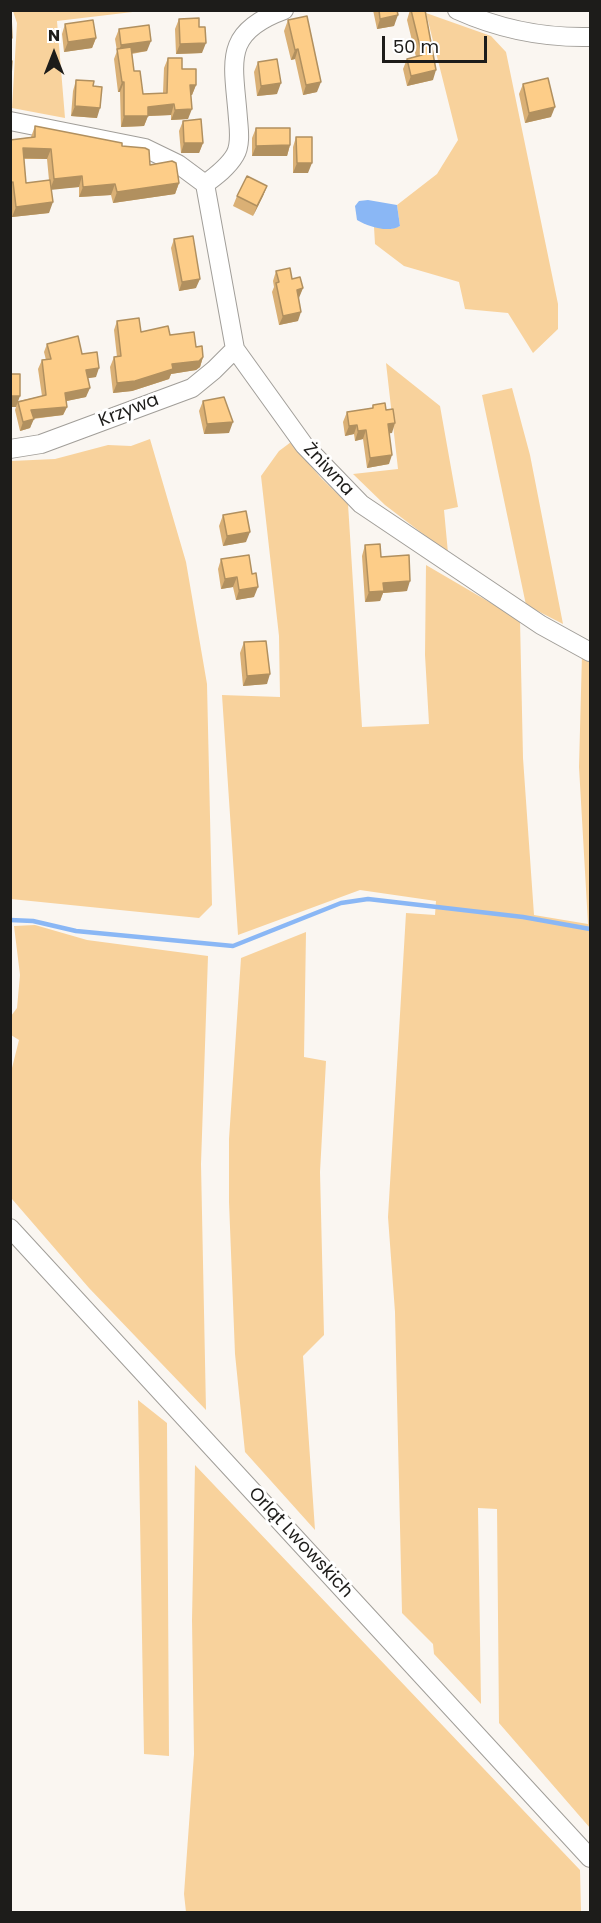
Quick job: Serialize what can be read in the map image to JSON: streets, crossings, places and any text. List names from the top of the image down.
{
  "streets": {
    "street": ["Krzywa", "Żniwna", "Orląt Lwowskich"]
  },
  "crossings": [
    ["Krzywa", "Żniwna"]
  ],
  "scale_bar": "50 m",
  "north": "top"
}
